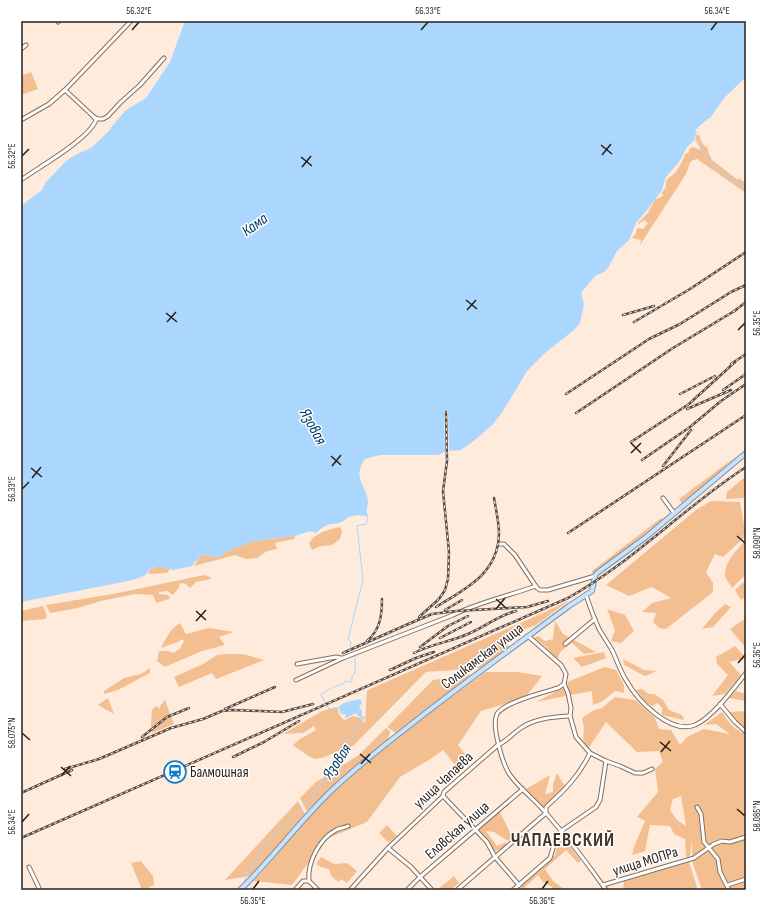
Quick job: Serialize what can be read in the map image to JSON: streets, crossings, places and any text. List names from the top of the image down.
{
  "streets": {
    "main road": ["Соликамская улица"],
    "street": ["улица Чапаева", "Еловская улица", "улица МОПРа"]
  },
  "districts": ["ЧАПАЕВСКИЙ"],
  "water": ["Кама", "Язовая"],
  "places": {
    "station": ["Балмошная"]
  },
  "coordinates": [
    "56.32°E",
    "56.33°E",
    "56.34°E",
    "56.35°E",
    "58.090°N",
    "56.36°E",
    "58.075°N",
    "58.085°N"
  ]
}
